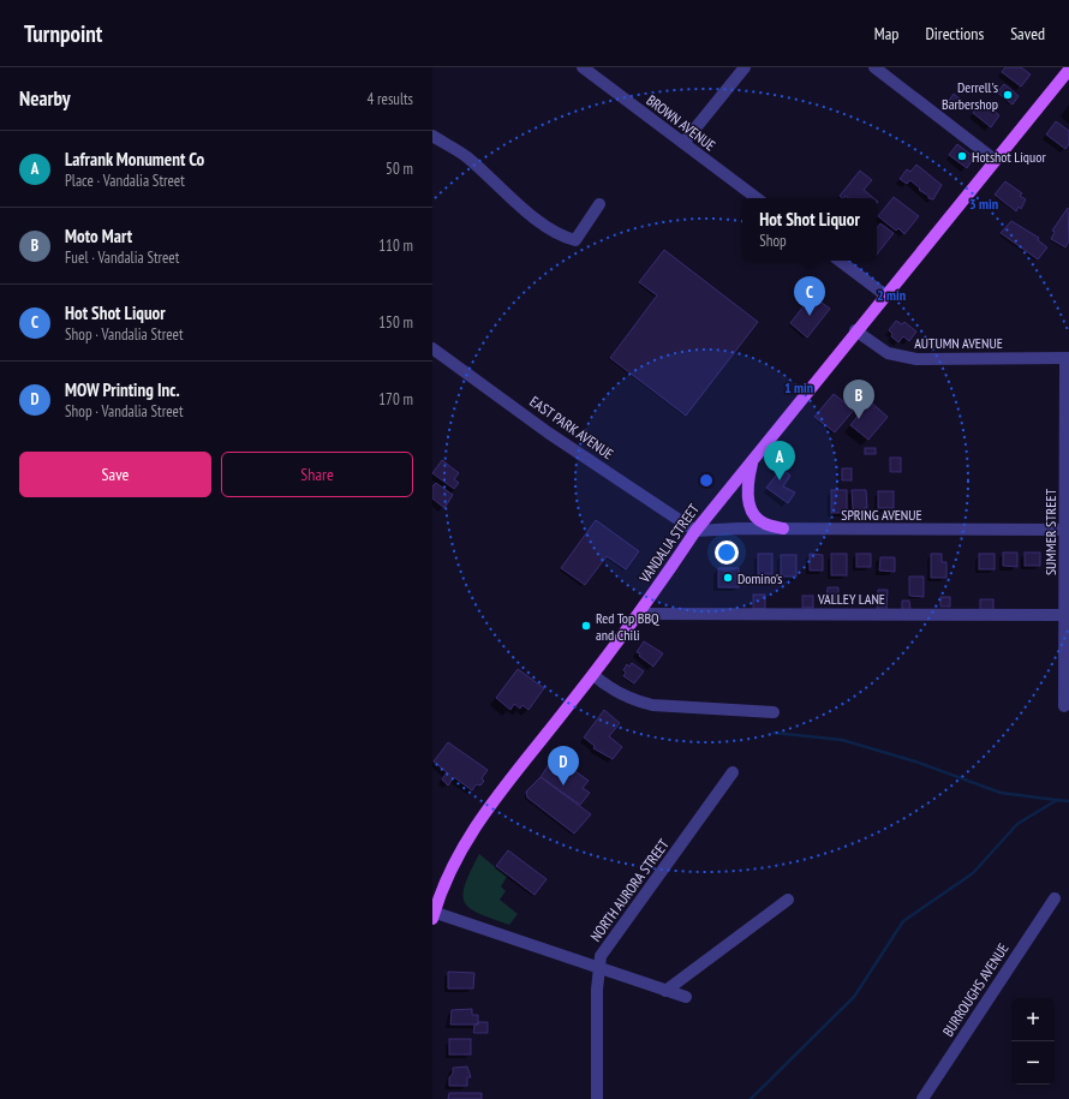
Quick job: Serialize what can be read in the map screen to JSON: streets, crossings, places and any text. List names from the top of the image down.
{
  "streets": {
    "main road": ["VANDALIA STREET"],
    "street": [
      "BROWN AVENUE",
      "AUTUMN AVENUE",
      "EAST PARK AVENUE",
      "SPRING AVENUE",
      "SUMMER STREET",
      "VALLEY LANE",
      "NORTH AURORA STREET",
      "BURROUGHS AVENUE"
    ]
  },
  "crossings": [
    ["AUTUMN AVENUE", "SUMMER STREET"],
    ["AUTUMN AVENUE", "VANDALIA STREET"],
    ["EAST PARK AVENUE", "SPRING AVENUE"],
    ["EAST PARK AVENUE", "VANDALIA STREET"],
    ["SPRING AVENUE", "SUMMER STREET"],
    ["SPRING AVENUE", "VANDALIA STREET"],
    ["SUMMER STREET", "VALLEY LANE"],
    ["VANDALIA STREET", "VALLEY LANE"]
  ],
  "places": [
    "Derrell's Barbershop",
    "Hotshot Liquor",
    "Domino's",
    "Red Top BBQ and Chili"
  ],
  "page": {
    "header": "Turnpoint",
    "nav": ["Map", "Directions", "Saved"],
    "heading": ["Nearby", "4 results"],
    "list": [
      {
        "mark": "A",
        "name": "Lafrank Monument Co",
        "note": "Place · Vandalia Street",
        "value": "50 m"
      },
      {
        "mark": "B",
        "name": "Moto Mart",
        "note": "Fuel · Vandalia Street",
        "value": "110 m"
      },
      {
        "mark": "C",
        "name": "Hot Shot Liquor",
        "note": "Shop · Vandalia Street",
        "value": "150 m"
      },
      {
        "mark": "D",
        "name": "MOW Printing Inc.",
        "note": "Shop · Vandalia Street",
        "value": "170 m"
      }
    ],
    "popup": ["Hot Shot Liquor", "Shop"],
    "pins": [
      "C",
      "B",
      "A",
      "D"
    ],
    "buttons": ["Save", "Share"],
    "map_buttons": ["+", "−"]
  },
  "rings": ["3 min", "2 min", "1 min"]
}
